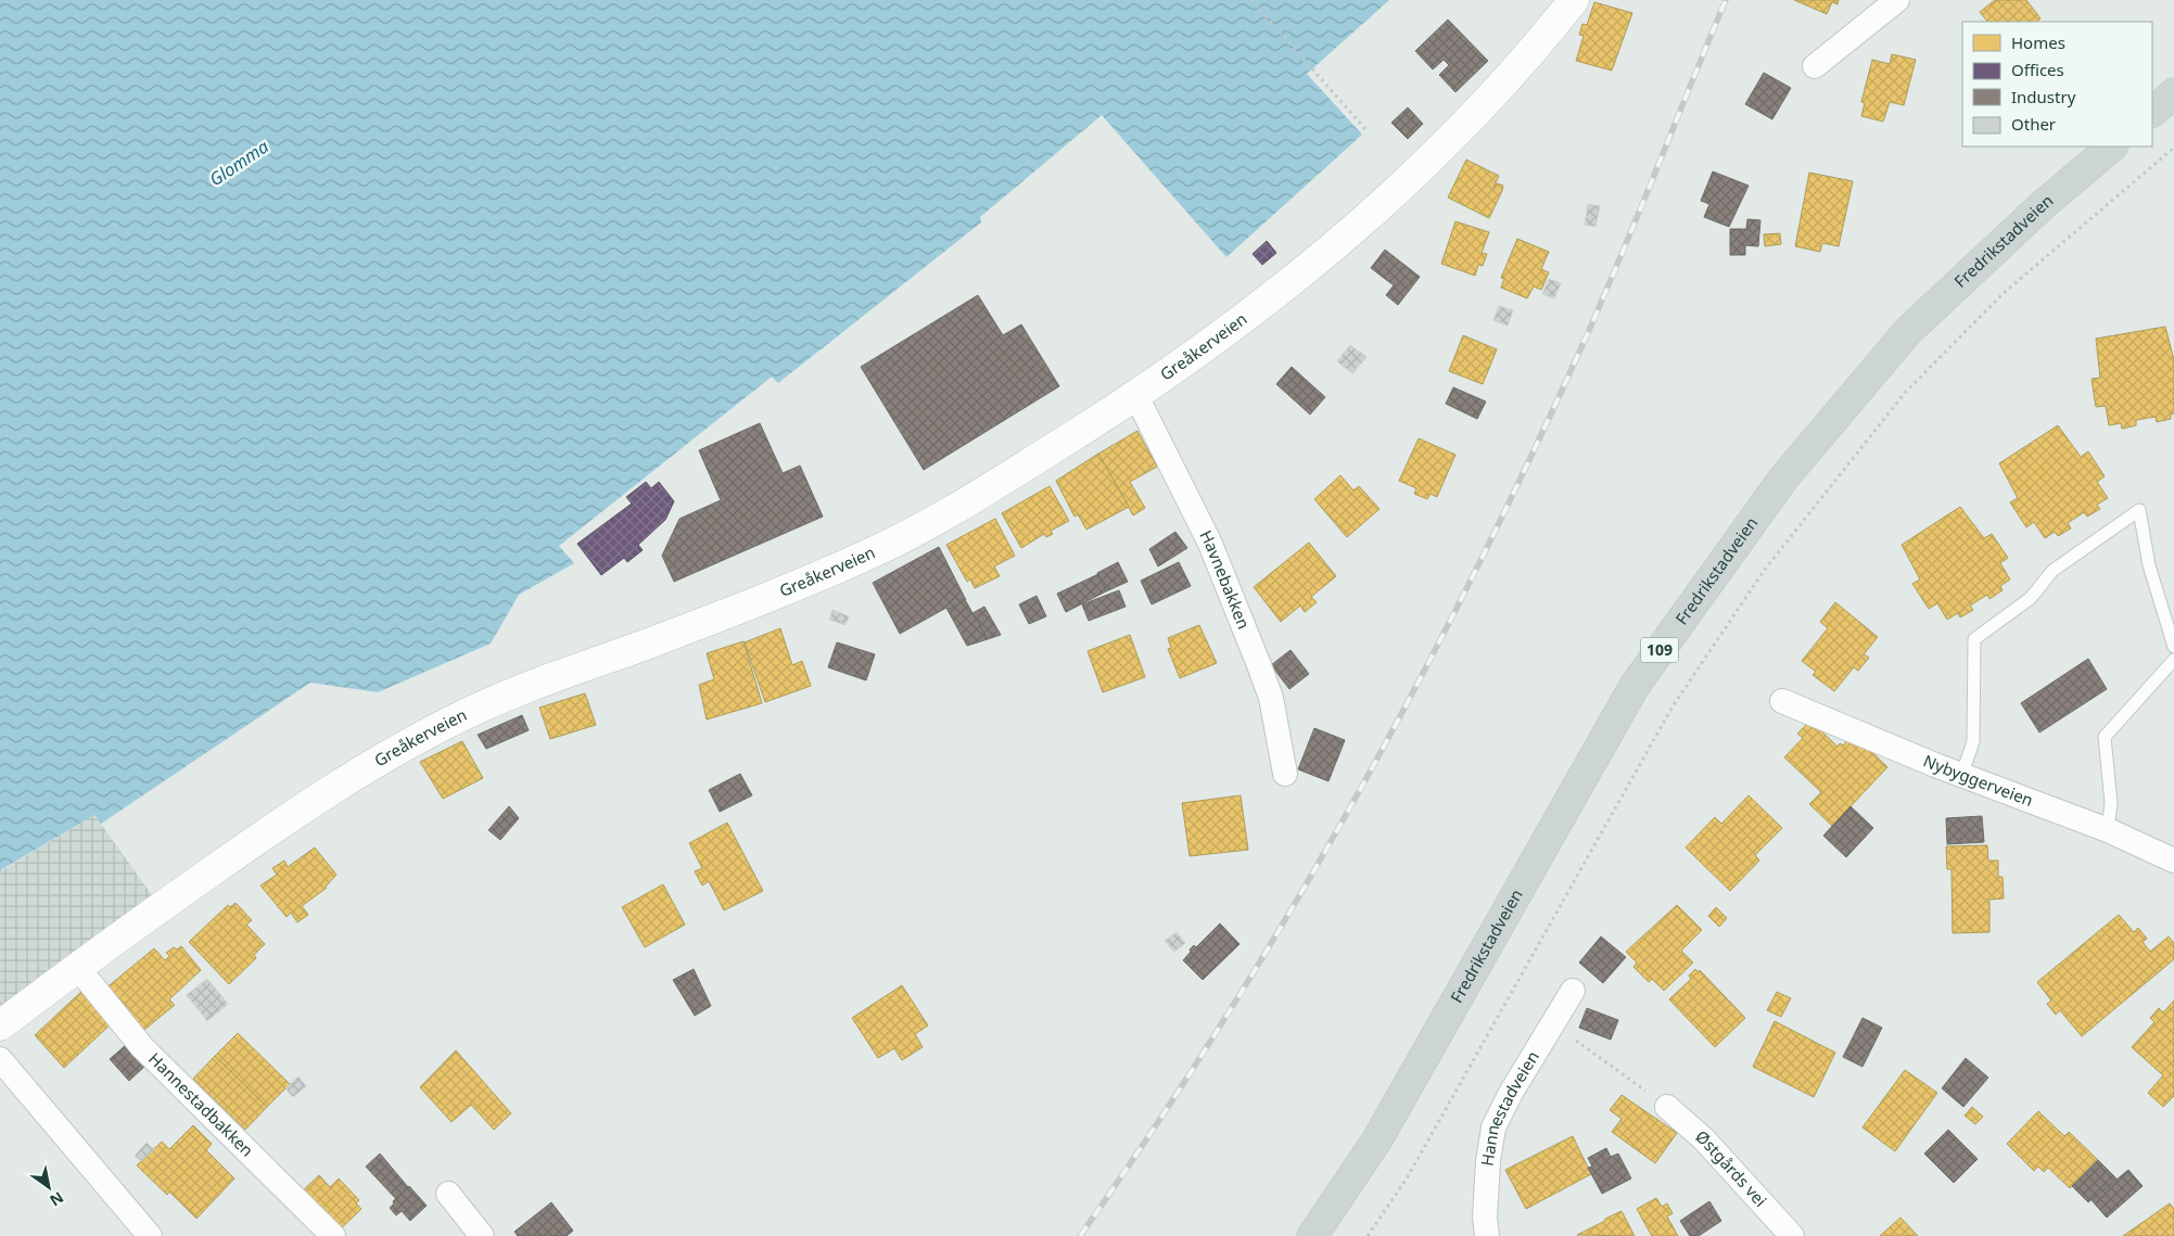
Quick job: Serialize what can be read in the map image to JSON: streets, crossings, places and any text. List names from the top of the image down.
{
  "streets": {
    "main road": ["Fredrikstadveien", "Greåkerveien", "109"],
    "street": [
      "Havnebakken",
      "Nybyggerveien",
      "Hannestadbakken",
      "Hannestadveien",
      "Østgårds vei"
    ]
  },
  "crossings": [
    ["Greåkerveien", "Havnebakken"],
    ["Greåkerveien", "Hannestadbakken"]
  ],
  "water": ["Glomma"],
  "legend": [
    "Homes",
    "Offices",
    "Industry",
    "Other"
  ],
  "north": "bottom right"
}
